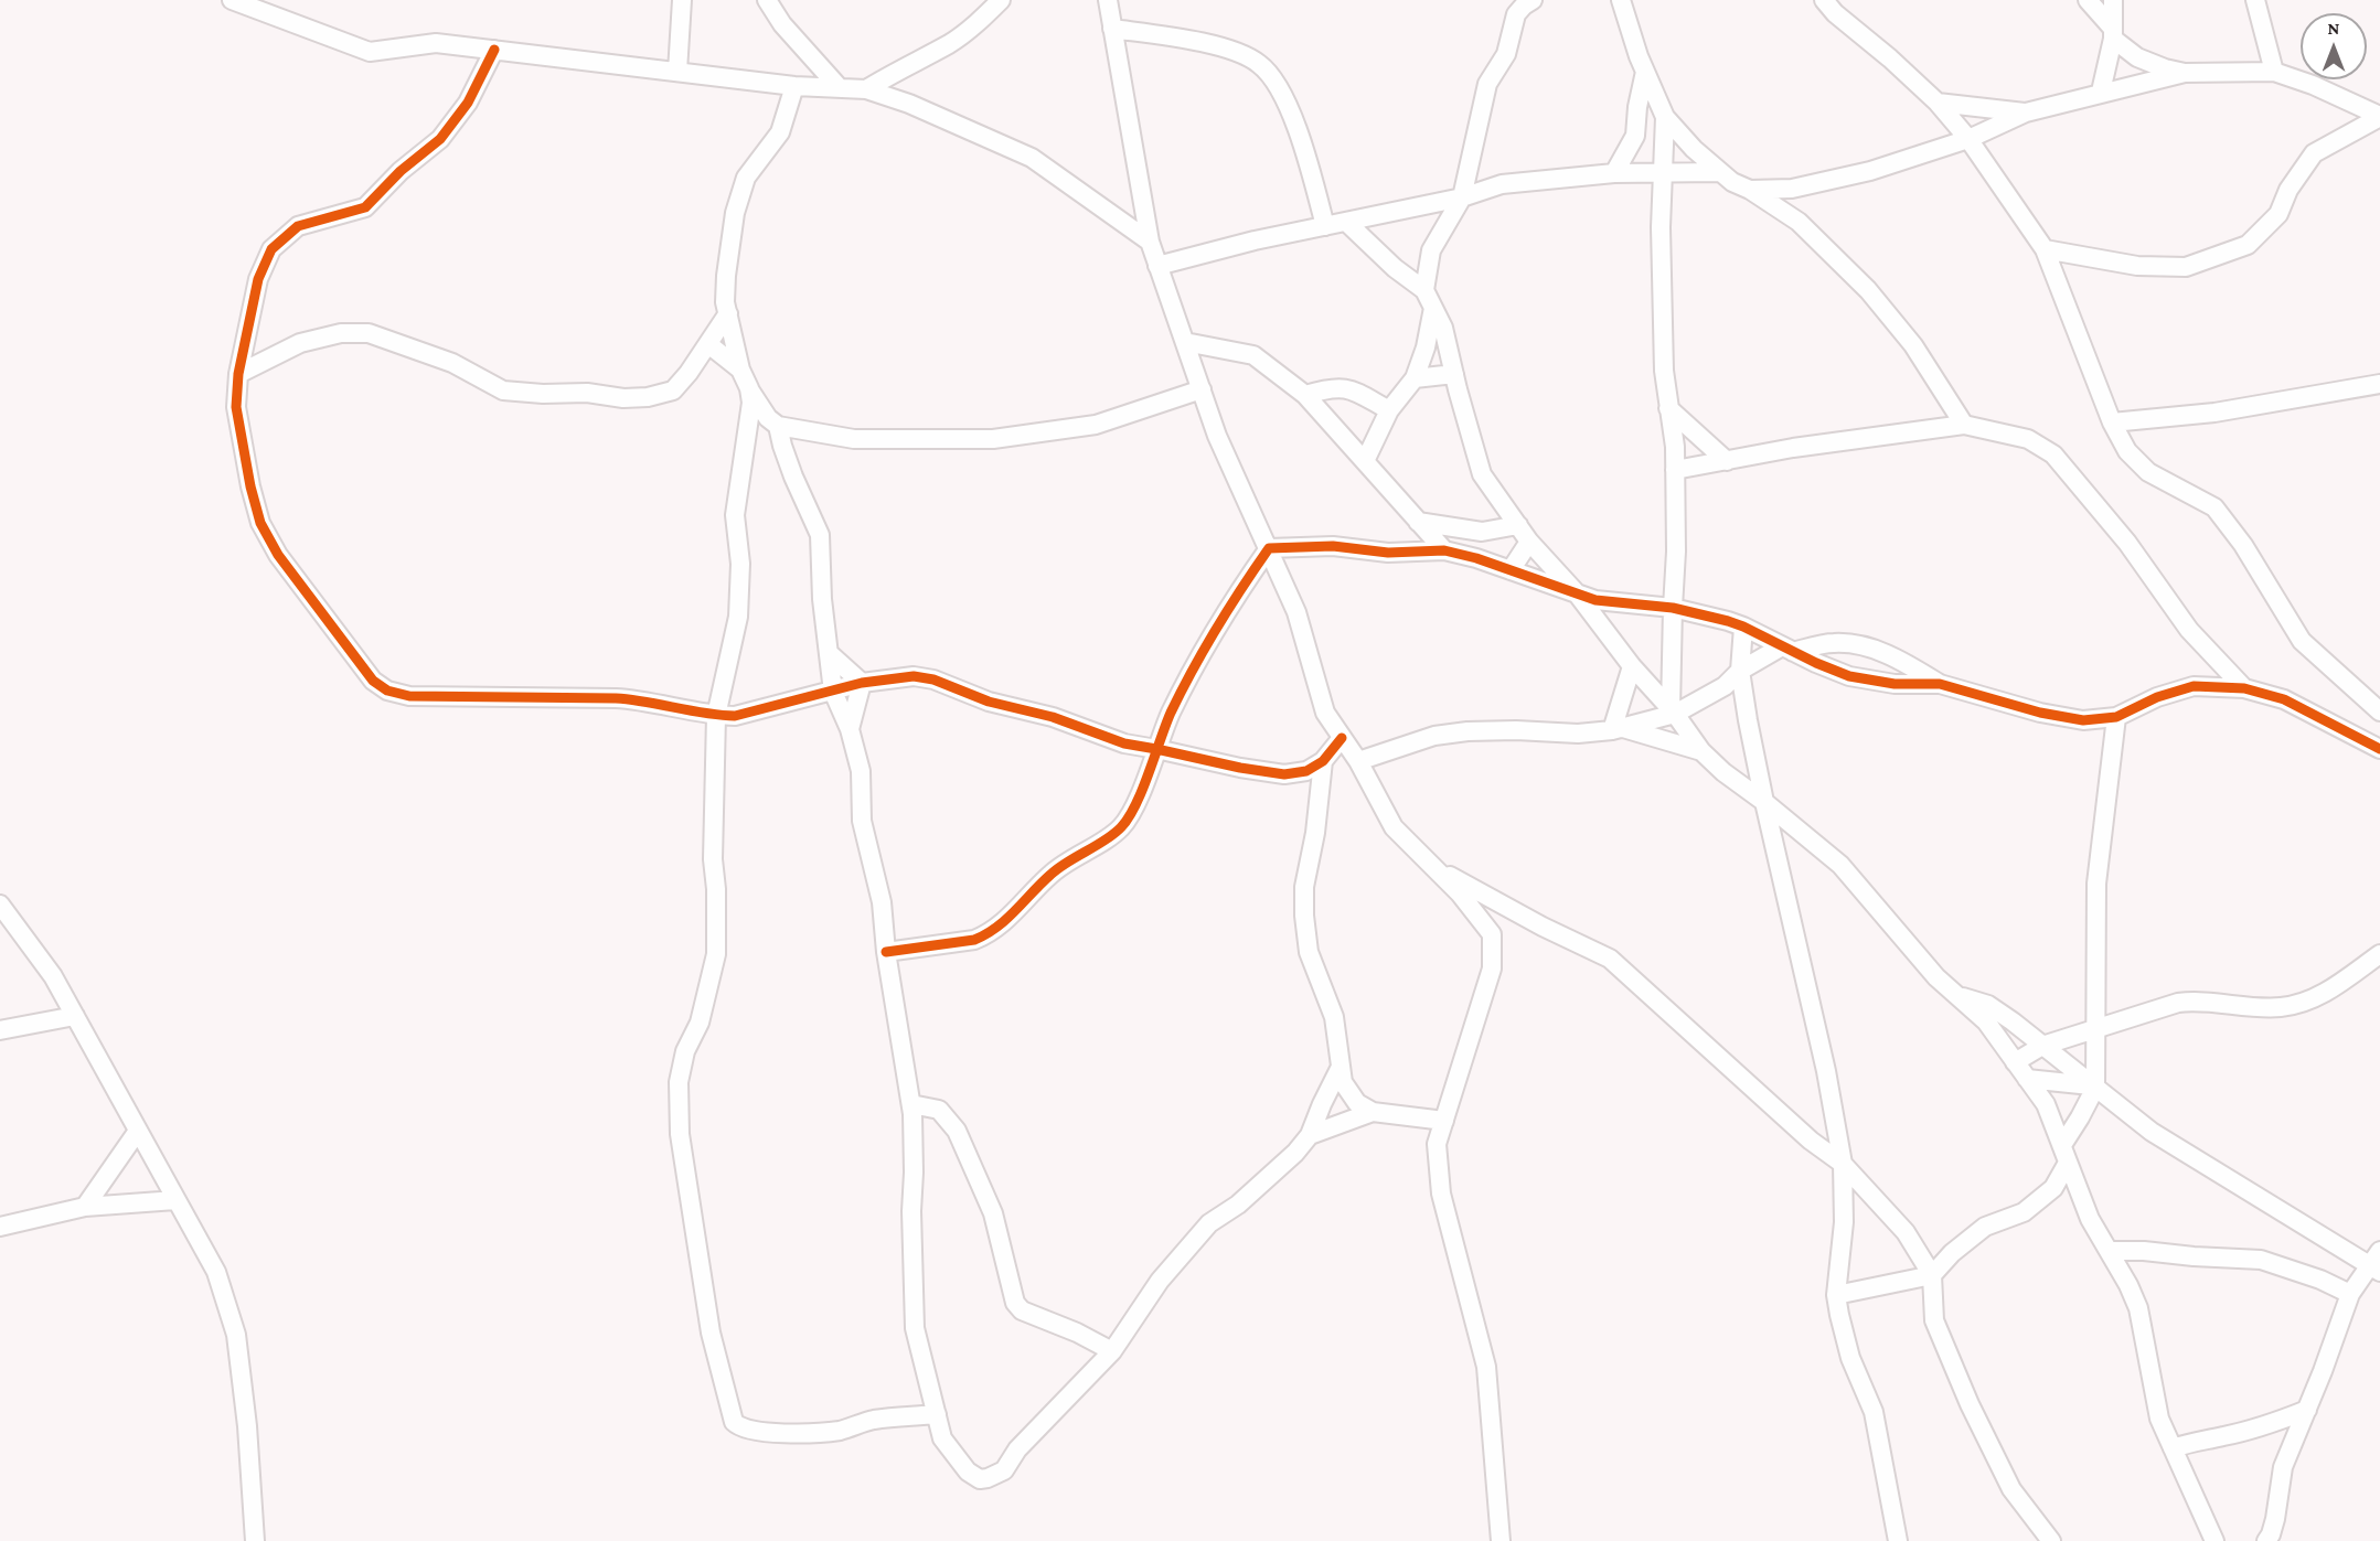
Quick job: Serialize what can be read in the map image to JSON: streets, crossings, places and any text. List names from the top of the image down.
{
  "north": "top"
}
